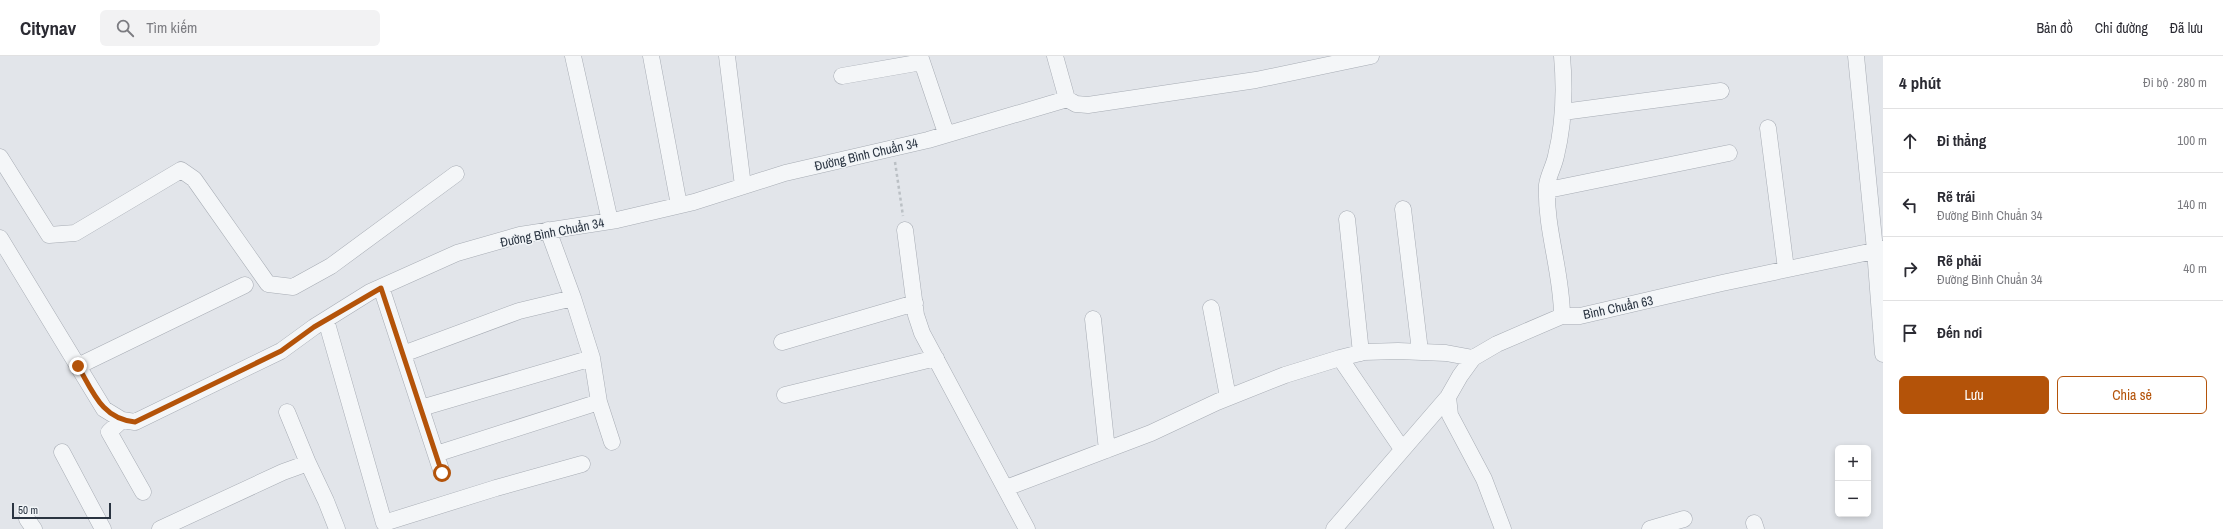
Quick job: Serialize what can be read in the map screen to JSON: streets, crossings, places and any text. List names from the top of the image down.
{
  "streets": {
    "street": ["Đường Bình Chuẩn 34", "Bình Chuẩn 63"]
  },
  "scale_bar": "50 m",
  "page": {
    "header": "Citynav",
    "search": "Tìm kiếm",
    "nav": ["Bản đồ", "Chỉ đường", "Đã lưu"],
    "heading": ["4 phút", "Đi bộ · 280 m"],
    "list": [
      ["Đi thẳng", "100 m"],
      ["Rẽ trái", "Đường Bình Chuẩn 34", "140 m"],
      ["Rẽ phải", "Đường Bình Chuẩn 34", "40 m"],
      "Đến nơi"
    ],
    "buttons": ["Lưu", "Chia sẻ"],
    "map_buttons": ["+", "−"],
    "scale": "50 m"
  }
}
